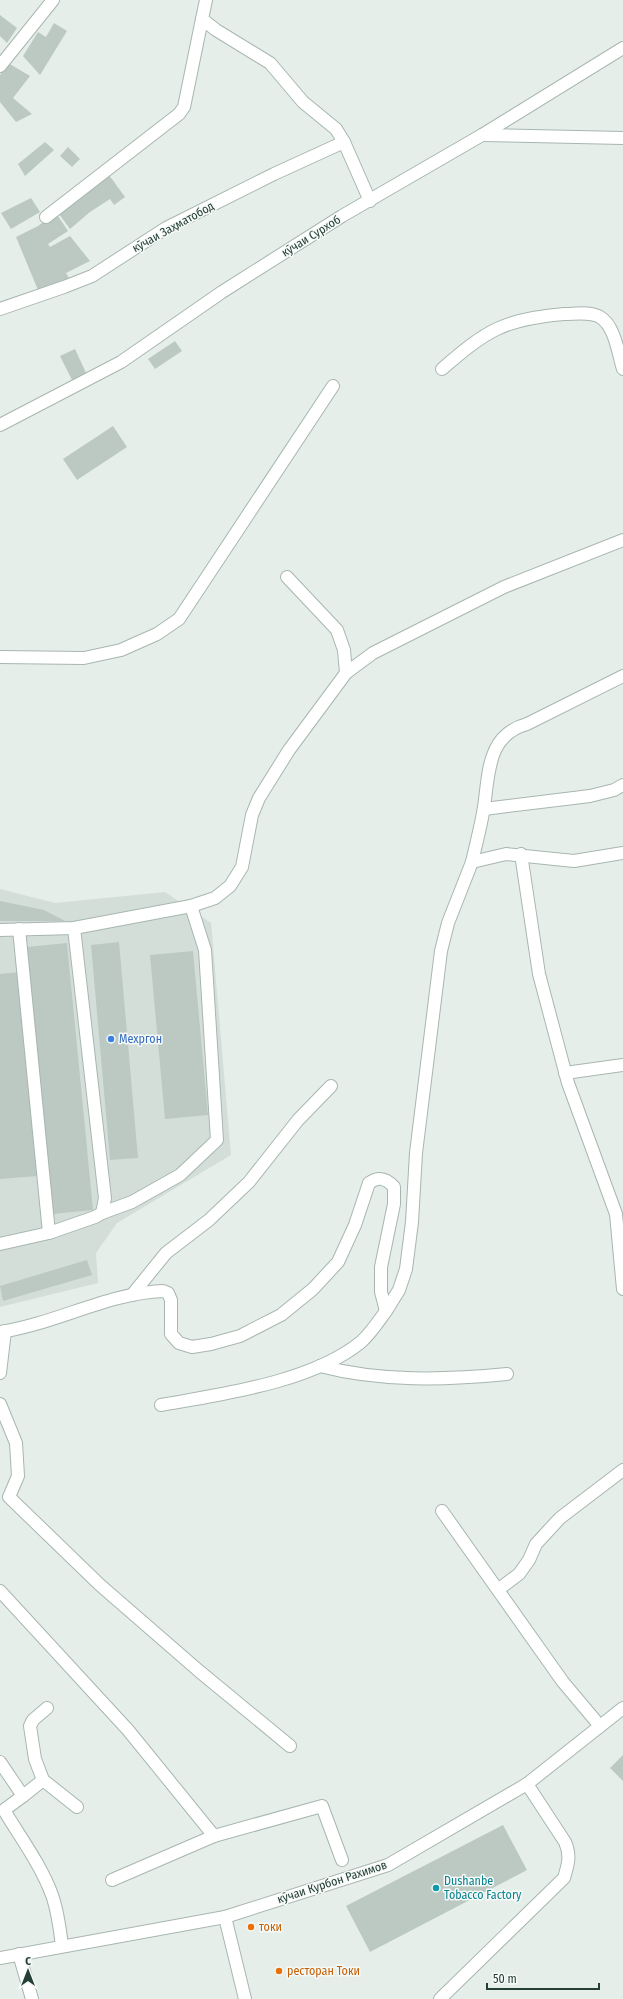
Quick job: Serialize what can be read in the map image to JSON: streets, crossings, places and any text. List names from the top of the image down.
{
  "streets": {
    "street": ["кӯчаи Заҳматобод", "кӯчаи Сурхоб", "кӯчаи Курбон Рахимов"]
  },
  "places": [
    "Мехргон",
    "Dushanbe Tobacco Factory",
    "токи",
    "ресторан Токи"
  ],
  "scale_bar": "50 m",
  "north": "top"
}
